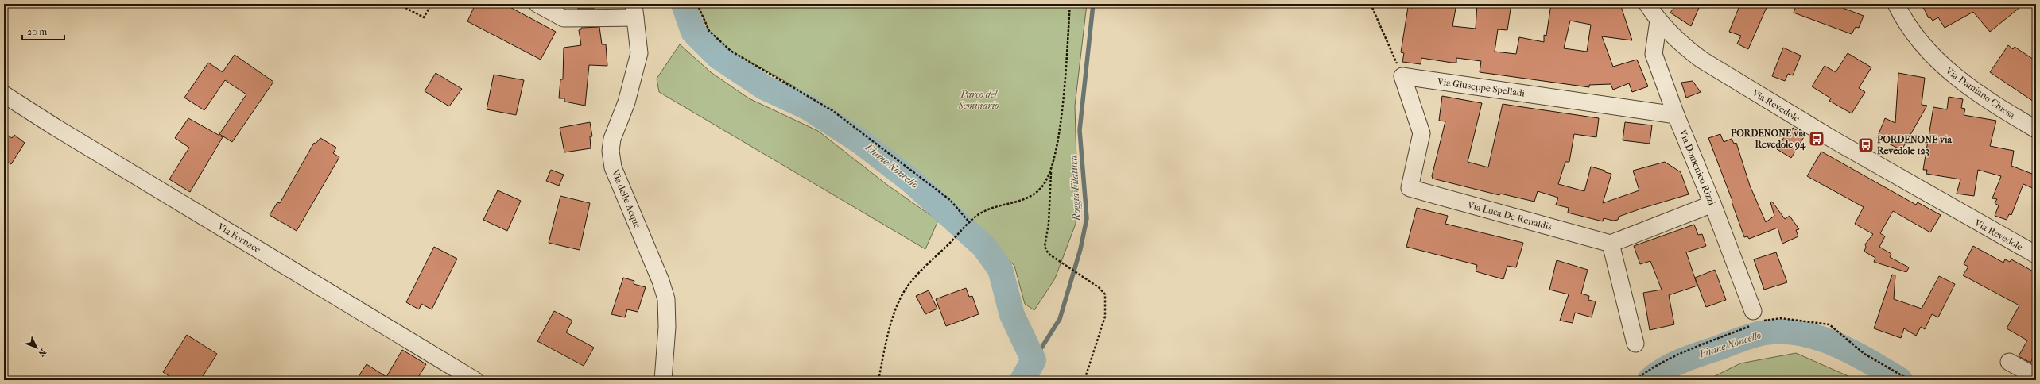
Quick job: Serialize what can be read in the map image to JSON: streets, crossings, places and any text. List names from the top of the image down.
{
  "streets": {
    "street": [
      "Via Giuseppe Spelladi",
      "Via Damiano Chiesa",
      "Via Revedole",
      "Via Domenico Rizzi",
      "Via delle Acque",
      "Via Luca De Renaldis",
      "Via Fornace"
    ]
  },
  "crossings": [
    ["Via Giuseppe Spelladi", "Via Domenico Rizzi"],
    ["Via Giuseppe Spelladi", "Via Luca De Renaldis"],
    ["Via Revedole", "Via Domenico Rizzi"]
  ],
  "water": ["Fiume Noncello", "Roggia Filatura"],
  "parks": ["Parco del Seminario"],
  "places": {
    "bus stop": ["PORDENONE via Revedole 94", "PORDENONE via Revedole 123"]
  },
  "scale_bar": "20 m",
  "north": "bottom right"
}
